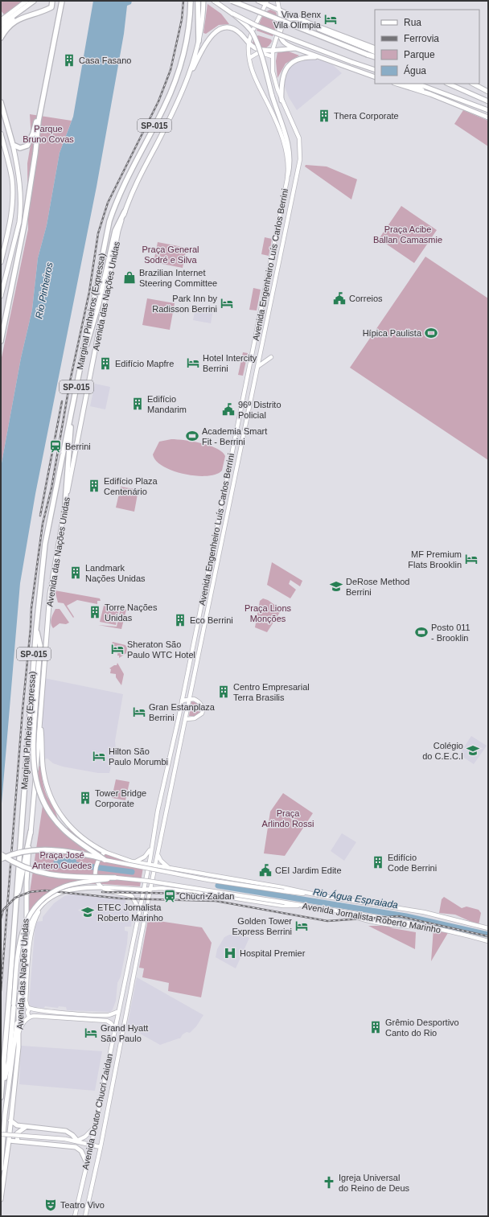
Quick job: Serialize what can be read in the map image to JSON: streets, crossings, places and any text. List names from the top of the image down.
{
  "streets": {
    "highway": ["SP-015", "Avenida das Nações Unidas", "Marginal Pinheiros (Expressa)"],
    "main road": ["Avenida Engenheiro Luís Carlos Berrini", "Avenida Jornalista Roberto Marinho", "Avenida Doutor Chucri Zaidan"]
  },
  "crossings": [
    ["Avenida Engenheiro Luís Carlos Berrini", "Avenida Jornalista Roberto Marinho"],
    ["Avenida Engenheiro Luís Carlos Berrini", "Avenida Doutor Chucri Zaidan"],
    ["Avenida Jornalista Roberto Marinho", "Avenida Doutor Chucri Zaidan"]
  ],
  "water": ["Rio Pinheiros", "Rio Água Espraiada"],
  "parks": [
    "Parque Bruno Covas",
    "Praça Acibe Ballan Camasmie",
    "Praça General Sodré e Silva",
    "Praça Lions Monções",
    "Praça Arlindo Rossi",
    "Praça José Antero Guedes"
  ],
  "places": {
    "hotel": [
      "Viva Benx Vila Olímpia",
      "Park Inn by Radisson Berrini",
      "Hotel Intercity Berrini",
      "MF Premium Flats Brooklin",
      "Sheraton São Paulo WTC Hotel",
      "Gran Estanplaza Berrini",
      "Hilton São Paulo Morumbi",
      "Golden Tower Express Berrini",
      "Grand Hyatt São Paulo"
    ],
    "building": [
      "Casa Fasano",
      "Thera Corporate",
      "Edifício Mapfre",
      "Edifício Mandarim",
      "Edifício Plaza Centenário",
      "Landmark Nações Unidas",
      "Torre Nações Unidas",
      "Eco Berrini",
      "Centro Empresarial Terra Brasilis",
      "Tower Bridge Corporate",
      "Edifício Code Berrini",
      "Grêmio Desportivo Canto do Rio"
    ],
    "shop": ["Brazilian Internet Steering Committee"],
    "public building": ["Correios", "96º Distrito Policial", "CEI Jardim Edite"],
    "sports": ["Hípica Paulista", "Academia Smart Fit - Berrini", "Posto 011 - Brooklin"],
    "station": ["Berrini", "Chucri Zaidan"],
    "school or university": ["DeRose Method Berrini", "Colégio do C.E.C.I", "ETEC Jornalista Roberto Marinho"],
    "hospital": ["Hospital Premier"],
    "church": ["Igreja Universal do Reino de Deus"],
    "theatre": ["Teatro Vivo"]
  },
  "legend": [
    "Rua",
    "Ferrovia",
    "Parque",
    "Água"
  ]
}
